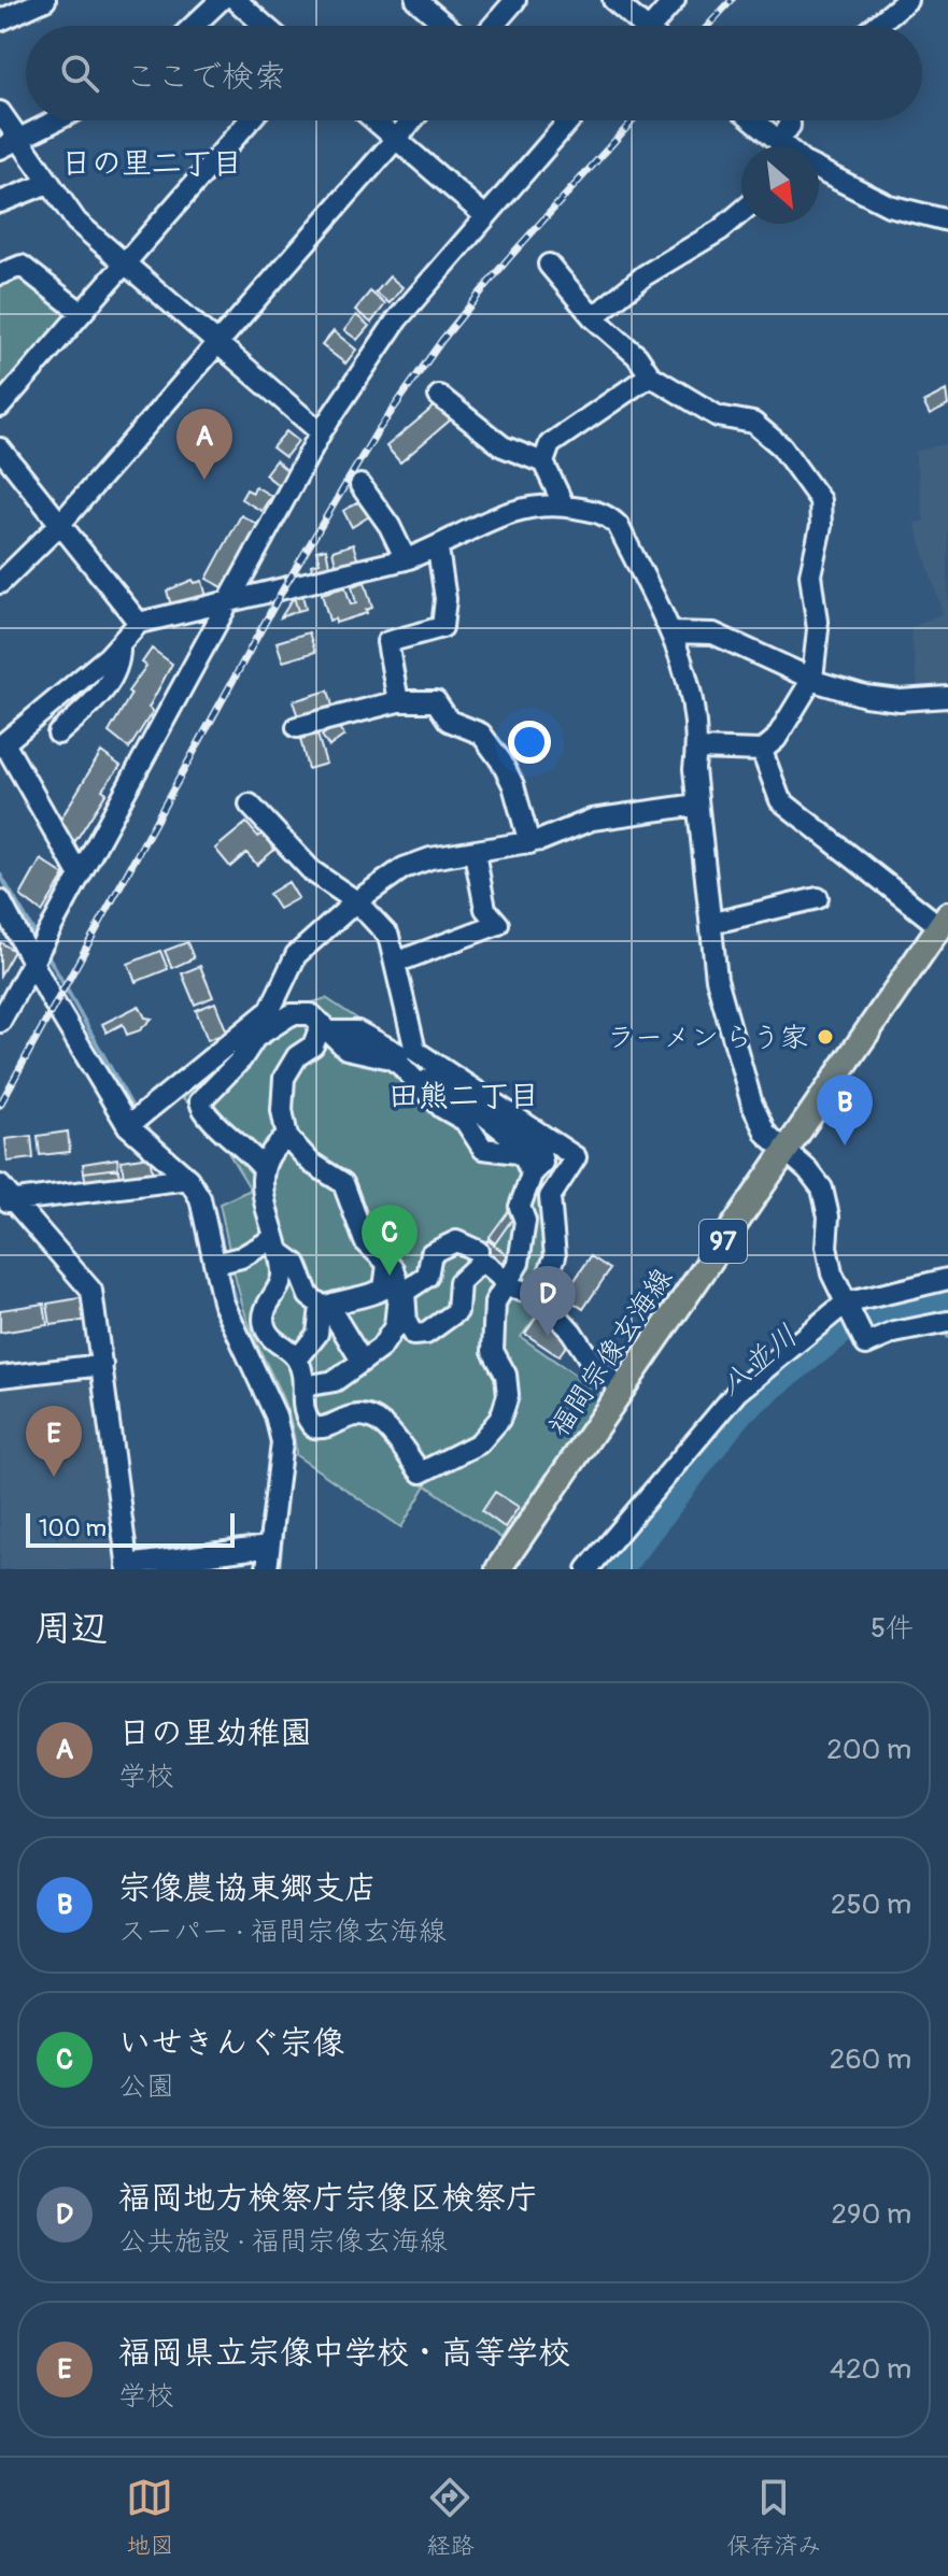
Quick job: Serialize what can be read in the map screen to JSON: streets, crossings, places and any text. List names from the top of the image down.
{
  "streets": {
    "main road": ["97", "福間宗像玄海線"]
  },
  "districts": ["日の里二丁目", "田熊二丁目"],
  "water": ["八並川"],
  "places": ["ラーメン らう家"],
  "scale_bar": "100 m",
  "north": "bottom right",
  "page": {
    "search": "ここで検索",
    "pins": [
      "A",
      "B",
      "C",
      "D",
      "E"
    ],
    "scale": "100 m",
    "heading": ["周辺", "5件"],
    "list": [
      {
        "mark": "A",
        "name": "日の里幼稚園",
        "note": "学校",
        "value": "200 m"
      },
      {
        "mark": "B",
        "name": "宗像農協東郷支店",
        "note": "スーパー · 福間宗像玄海線",
        "value": "250 m"
      },
      {
        "mark": "C",
        "name": "いせきんぐ宗像",
        "note": "公園",
        "value": "260 m"
      },
      {
        "mark": "D",
        "name": "福岡地方検察庁宗像区検察庁",
        "note": "公共施設 · 福間宗像玄海線",
        "value": "290 m"
      },
      {
        "mark": "E",
        "name": "福岡県立宗像中学校・高等学校",
        "note": "学校",
        "value": "420 m"
      }
    ],
    "nav": ["地図", "経路", "保存済み"]
  }
}
